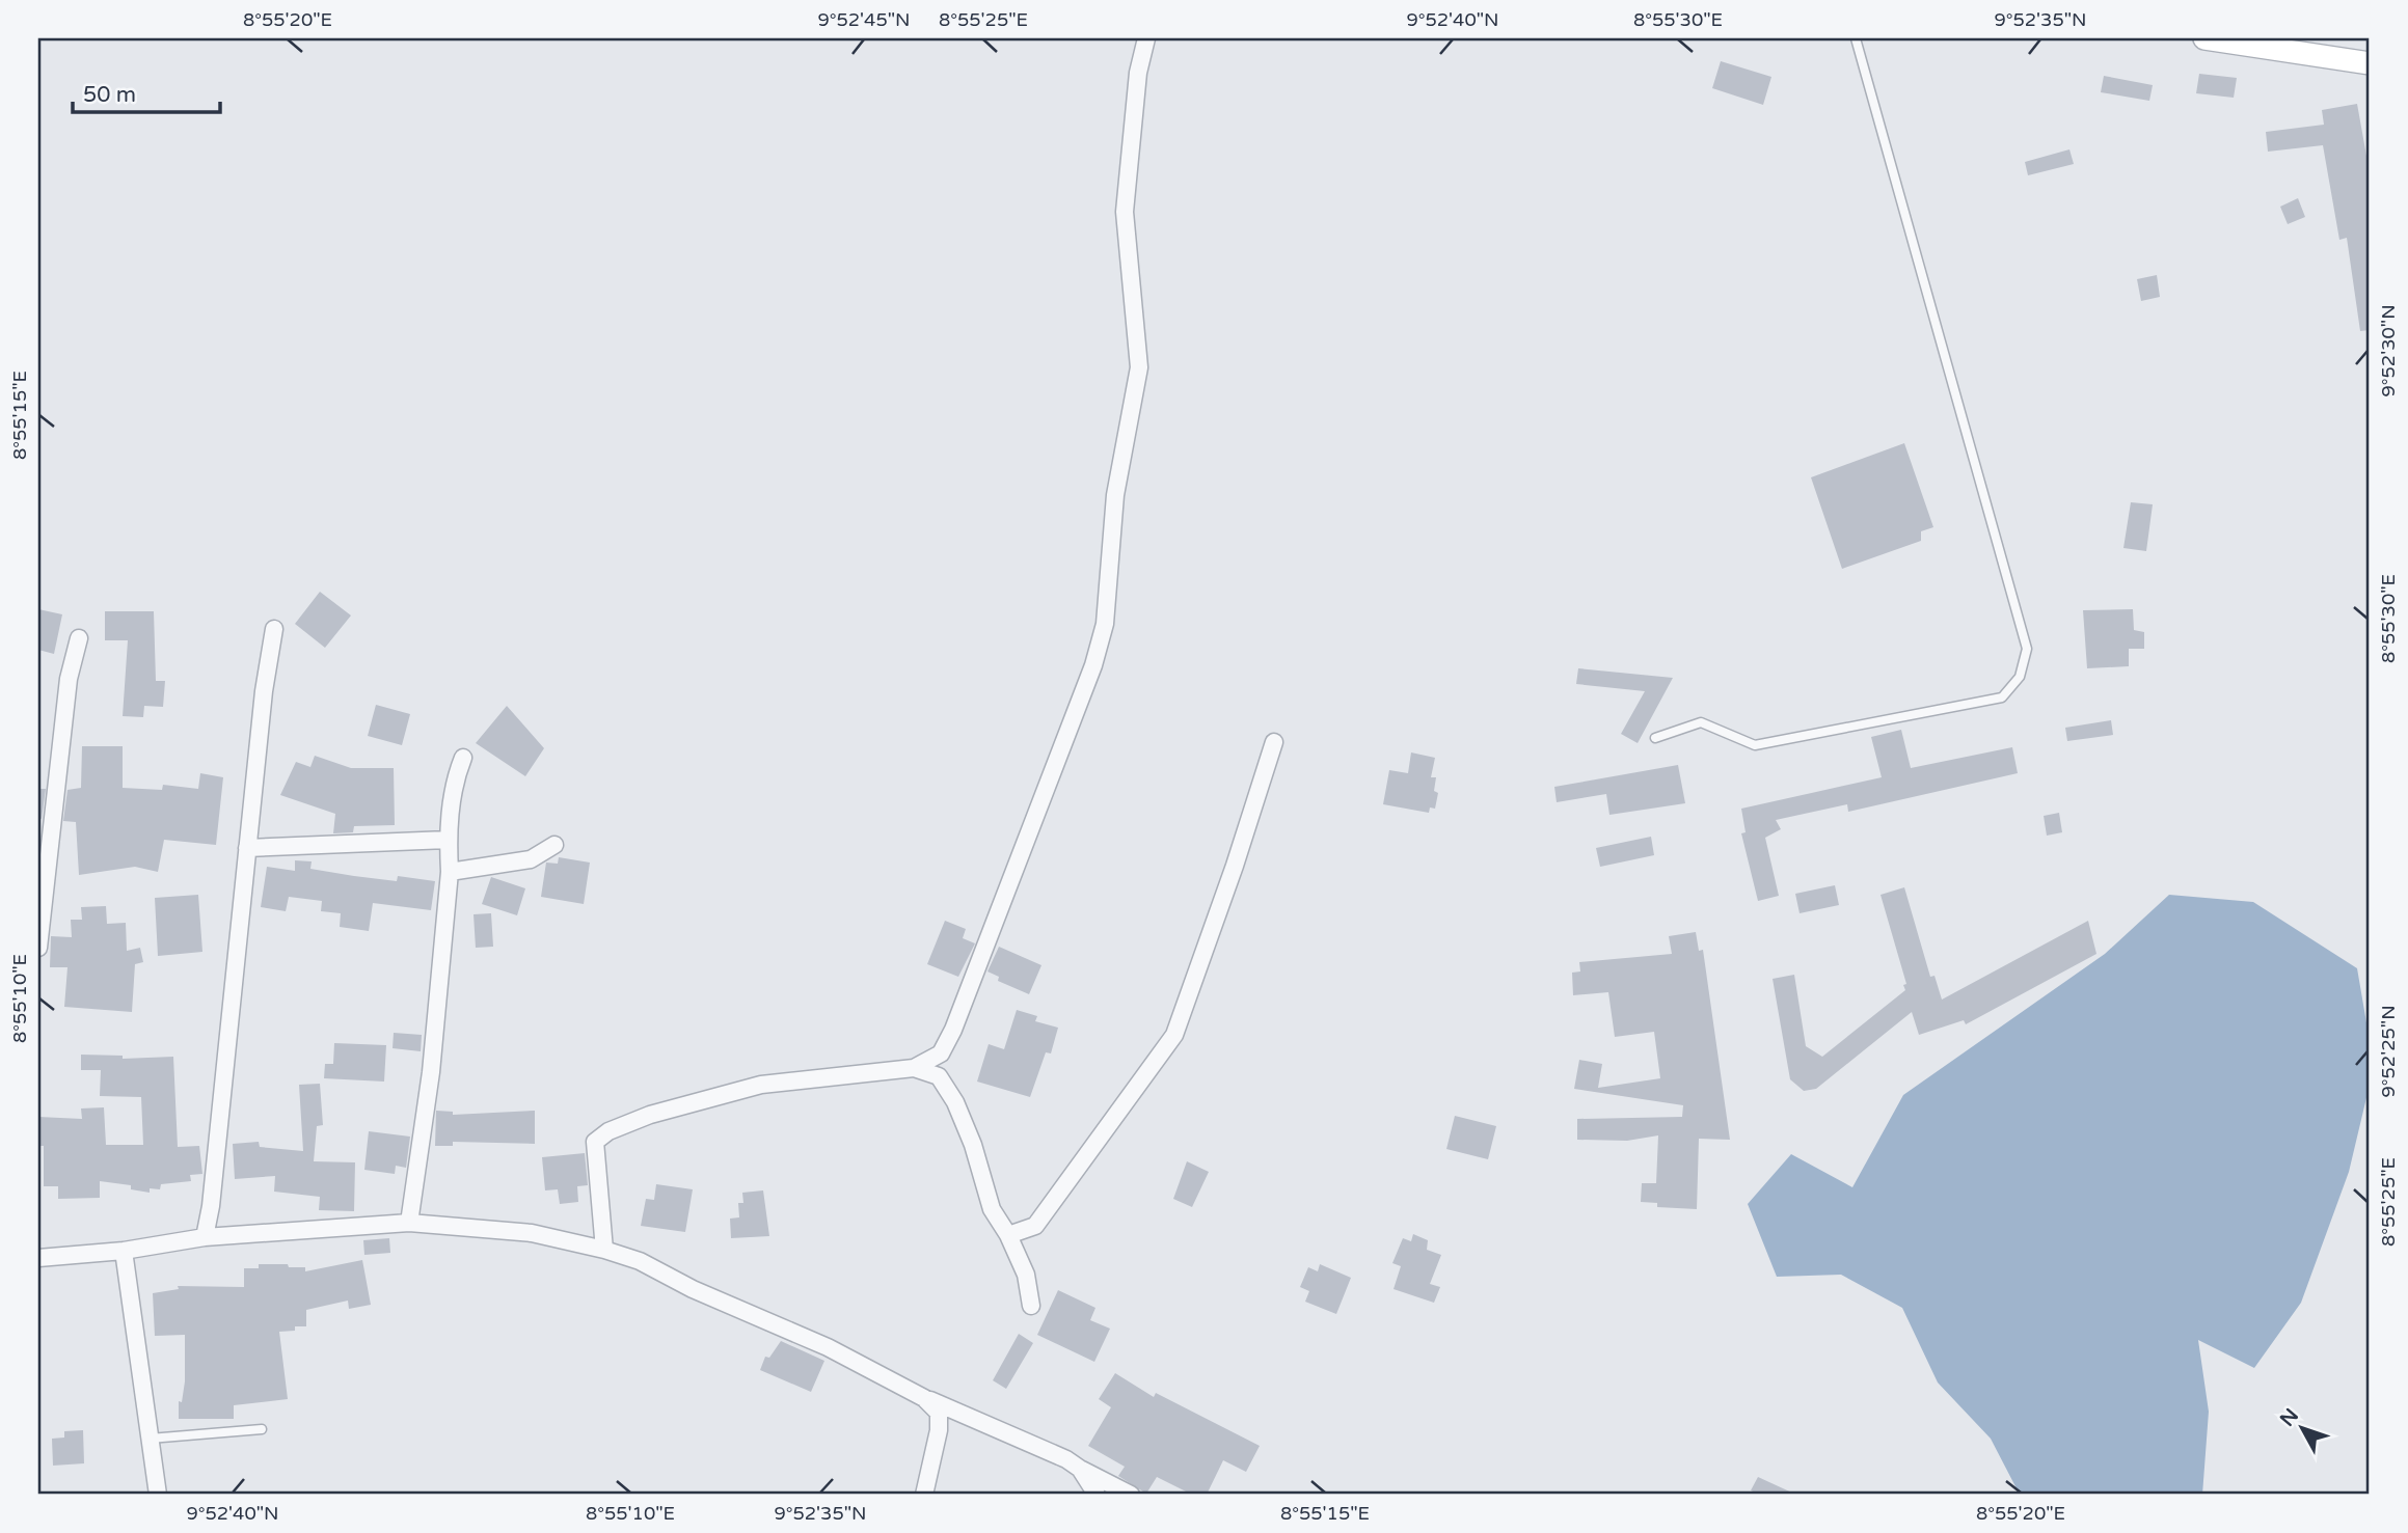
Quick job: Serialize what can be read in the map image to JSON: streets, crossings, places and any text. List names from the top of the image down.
{
  "scale_bar": "50 m",
  "north": "top left",
  "coordinates": [
    "8°55'20\"E",
    "9°52'45\"N",
    "8°55'25\"E",
    "9°52'40\"N",
    "8°55'30\"E",
    "9°52'35\"N",
    "9°52'30\"N",
    "8°55'15\"E",
    "8°55'10\"E",
    "9°52'25\"N"
  ]
}
